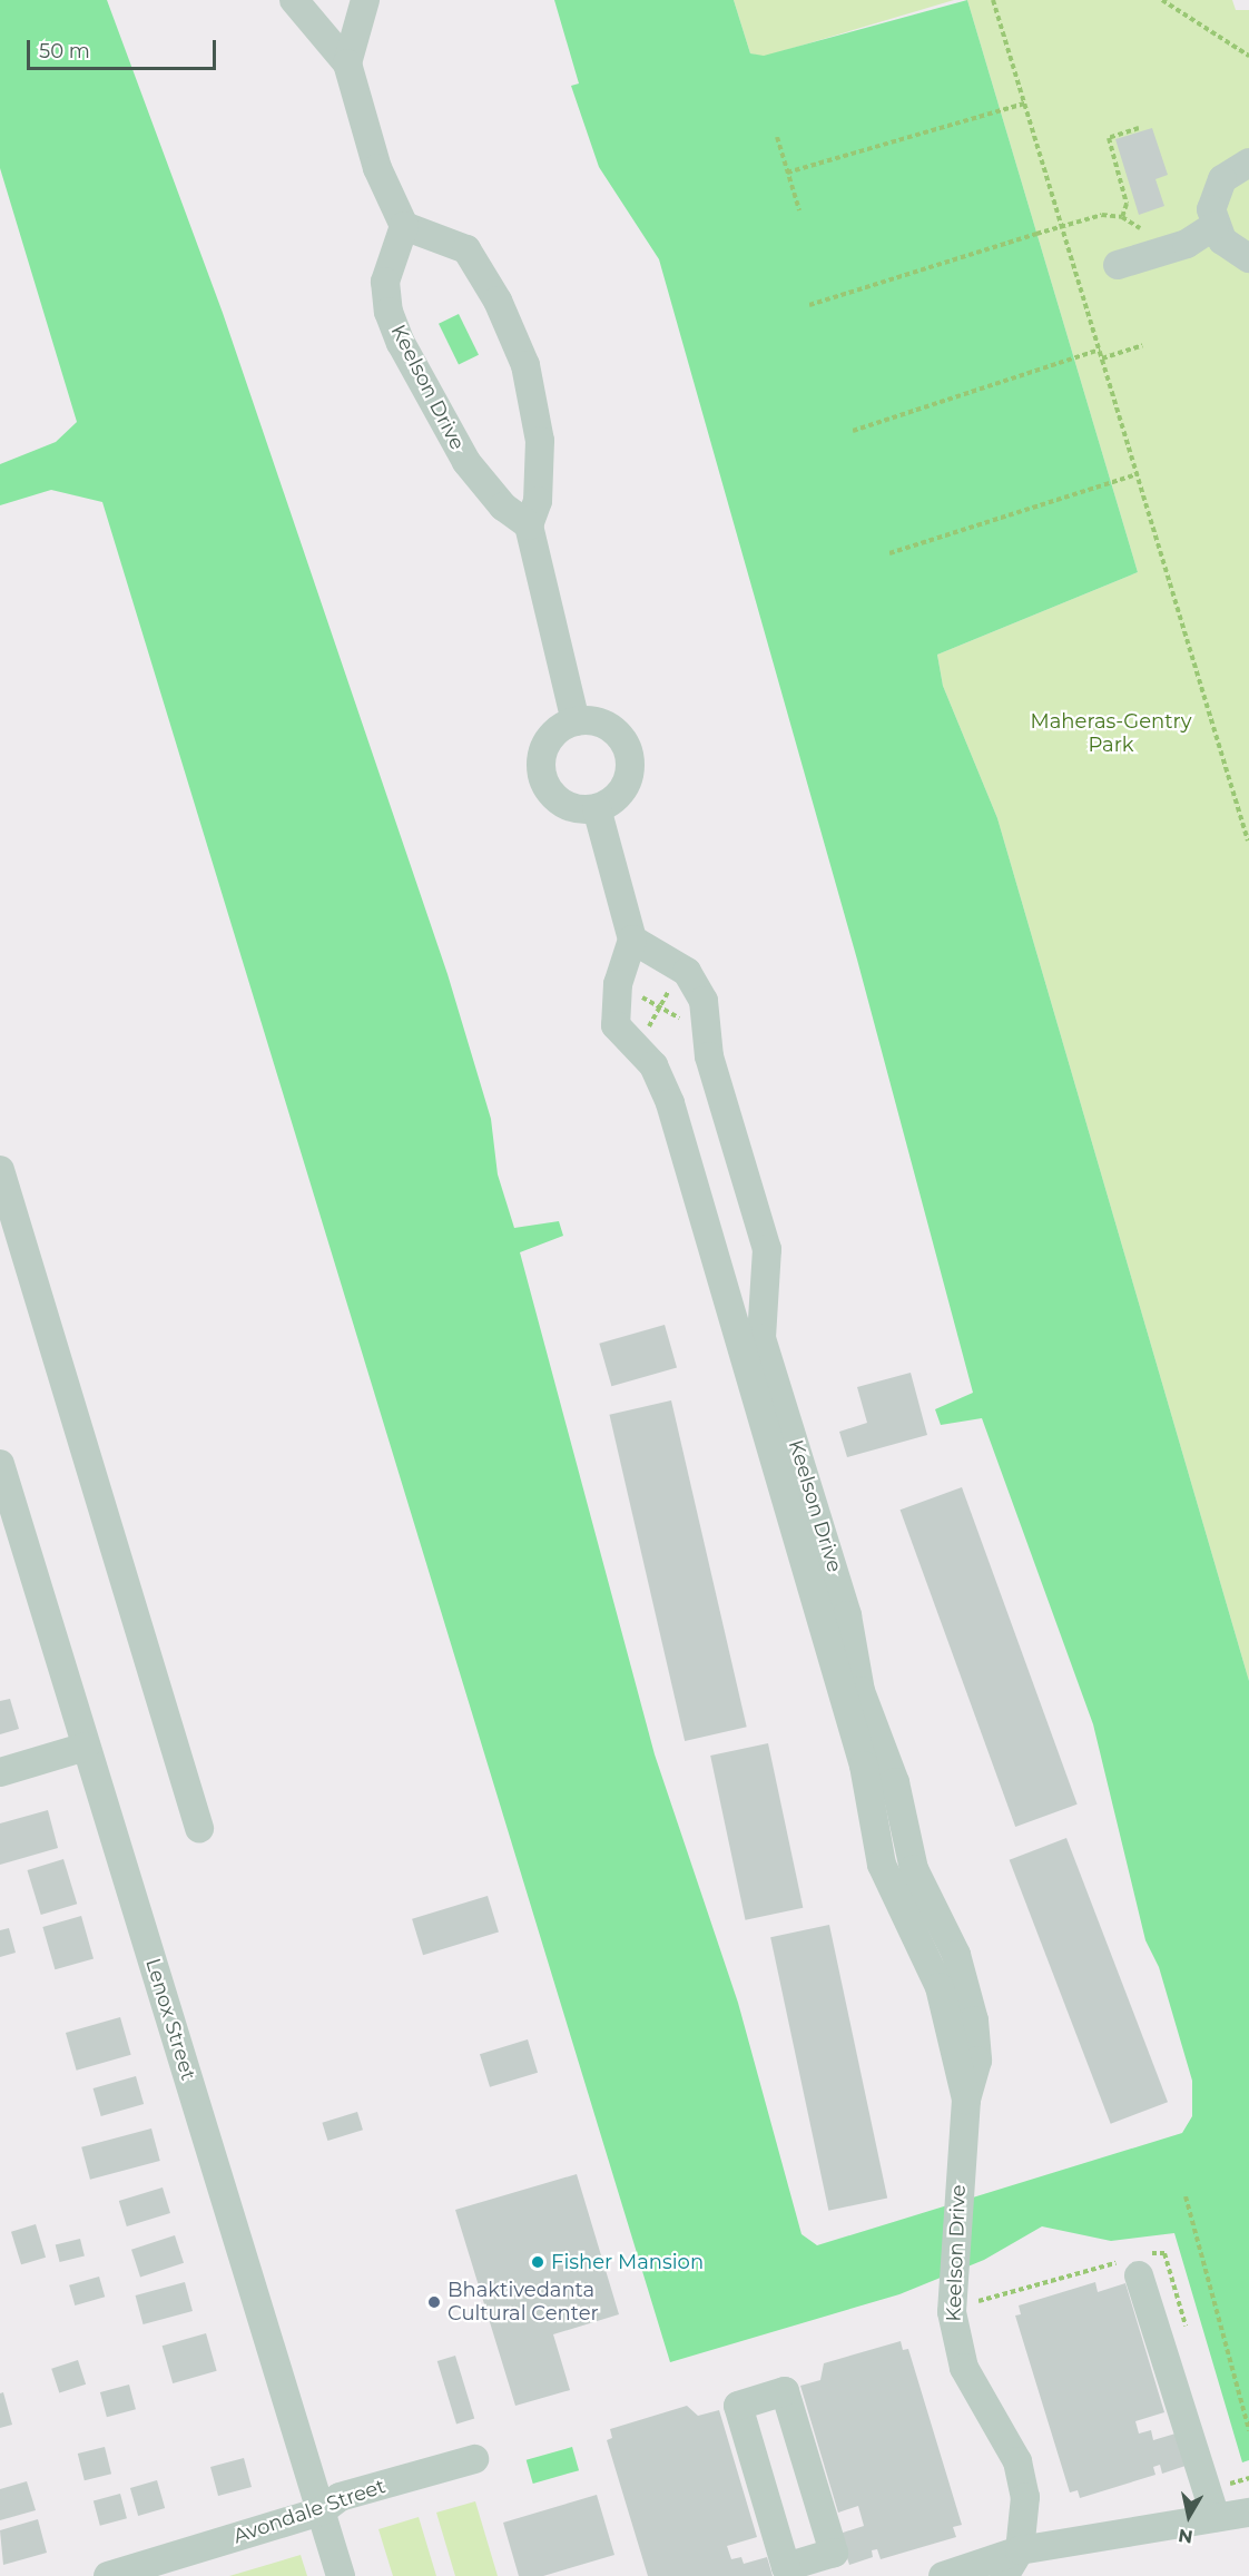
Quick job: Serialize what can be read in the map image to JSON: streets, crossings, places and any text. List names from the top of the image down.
{
  "streets": {
    "street": ["Keelson Drive", "Lenox Street", "Avondale Street"]
  },
  "crossings": [
    ["Lenox Street", "Avondale Street"]
  ],
  "parks": ["Maheras-Gentry Park"],
  "places": ["Fisher Mansion", "Bhaktivedanta Cultural Center"],
  "scale_bar": "50 m",
  "north": "bottom"
}
